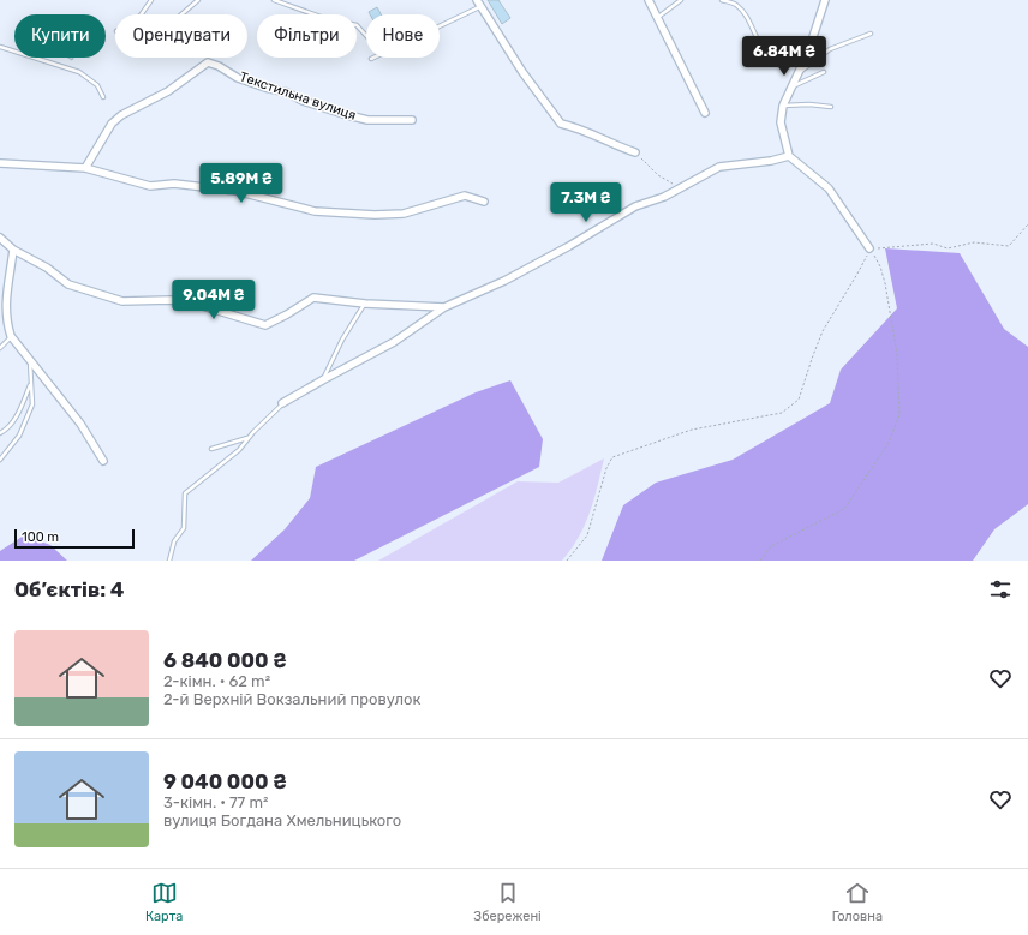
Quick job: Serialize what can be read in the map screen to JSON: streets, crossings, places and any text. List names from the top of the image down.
{
  "streets": {
    "street": ["Текстильна вулиця"]
  },
  "scale_bar": "100 m",
  "page": {
    "chip": [
      "Купити",
      "Орендувати",
      "Фільтри",
      "Нове"
    ],
    "price": [
      "6.84M ₴",
      "5.89M ₴",
      "7.3M ₴",
      "9.04M ₴"
    ],
    "scale": "100 m",
    "heading": "Об’єктів: 4",
    "list": [
      {
        "name": "6 840 000 ₴",
        "note": "2-кімн. · 62 m² · 2-й Верхній Вокзальний провулок"
      },
      {
        "name": "9 040 000 ₴",
        "note": "3-кімн. · 77 m² · вулиця Богдана Хмельницького"
      }
    ],
    "tabs": ["Карта", "Збережені", "Головна"]
  }
}
